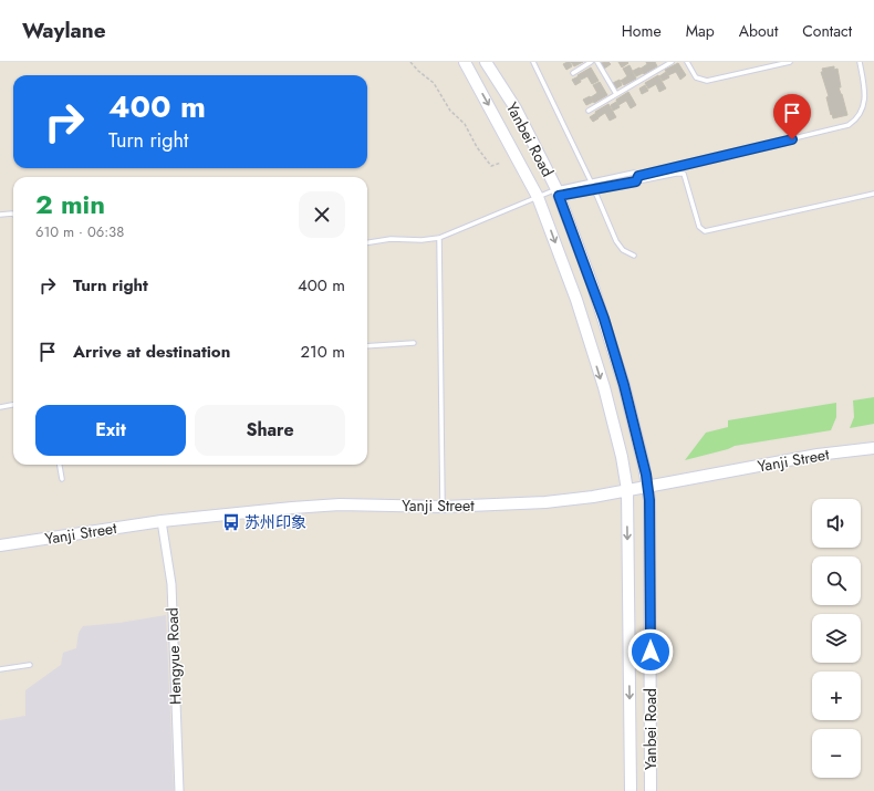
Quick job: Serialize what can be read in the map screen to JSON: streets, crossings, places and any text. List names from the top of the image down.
{
  "streets": {
    "main road": ["Yanbei Road", "Yanji Street"],
    "street": ["Hengyue Road"]
  },
  "crossings": [
    ["Yanbei Road", "Yanji Street"],
    ["Yanji Street", "Hengyue Road"]
  ],
  "places": {
    "bus stop": ["苏州印象"]
  },
  "page": {
    "header": "Waylane",
    "nav": [
      "Home",
      "Map",
      "About",
      "Contact"
    ],
    "turn": ["400 m", "Turn right"],
    "heading": ["2 min", "610 m · 06:38"],
    "list": [
      {
        "name": "Turn right",
        "value": "400 m"
      },
      {
        "name": "Arrive at destination",
        "value": "210 m"
      }
    ],
    "buttons": ["Exit", "Share"],
    "map_buttons": ["+", "−"]
  }
}
